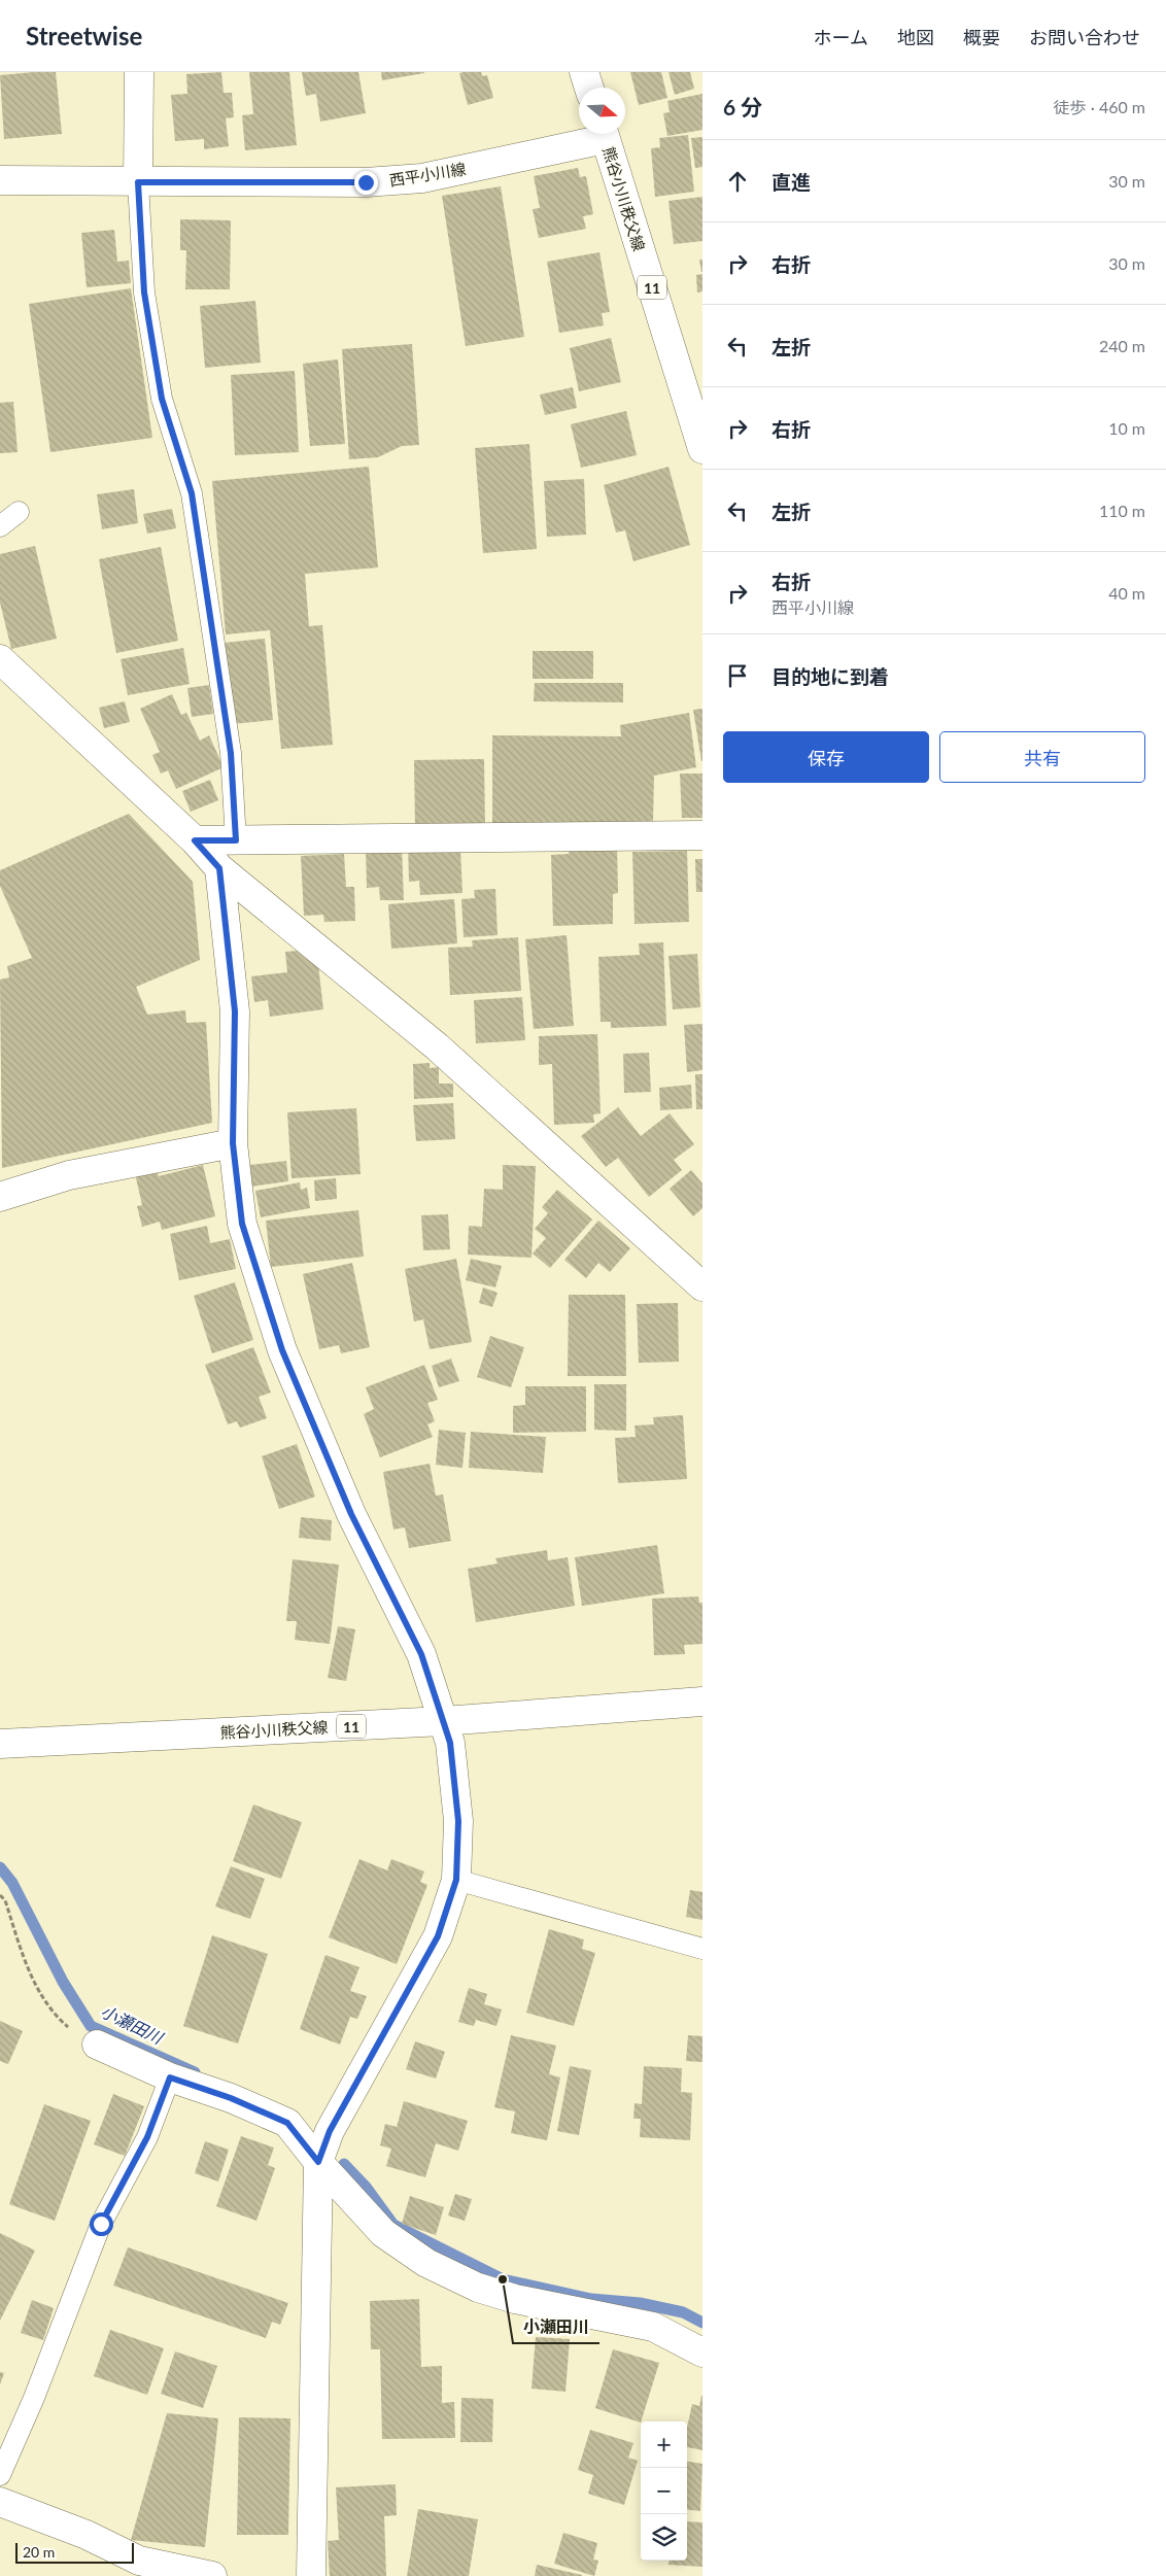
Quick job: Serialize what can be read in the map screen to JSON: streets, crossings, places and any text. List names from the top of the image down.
{
  "streets": {
    "street": ["西平小川線", "熊谷小川秩父線", "11"]
  },
  "water": ["小瀬田川"],
  "places": ["小瀬田川"],
  "scale_bar": "20 m",
  "north": "right",
  "page": {
    "header": "Streetwise",
    "nav": [
      "ホーム",
      "地図",
      "概要",
      "お問い合わせ"
    ],
    "heading": ["6 分", "徒歩 · 460 m"],
    "list": [
      ["直進", "30 m"],
      ["右折", "30 m"],
      ["左折", "240 m"],
      ["右折", "10 m"],
      ["左折", "110 m"],
      ["右折", "西平小川線", "40 m"],
      "目的地に到着"
    ],
    "buttons": ["保存", "共有"],
    "map_buttons": ["+", "−"],
    "scale": "20 m"
  }
}
